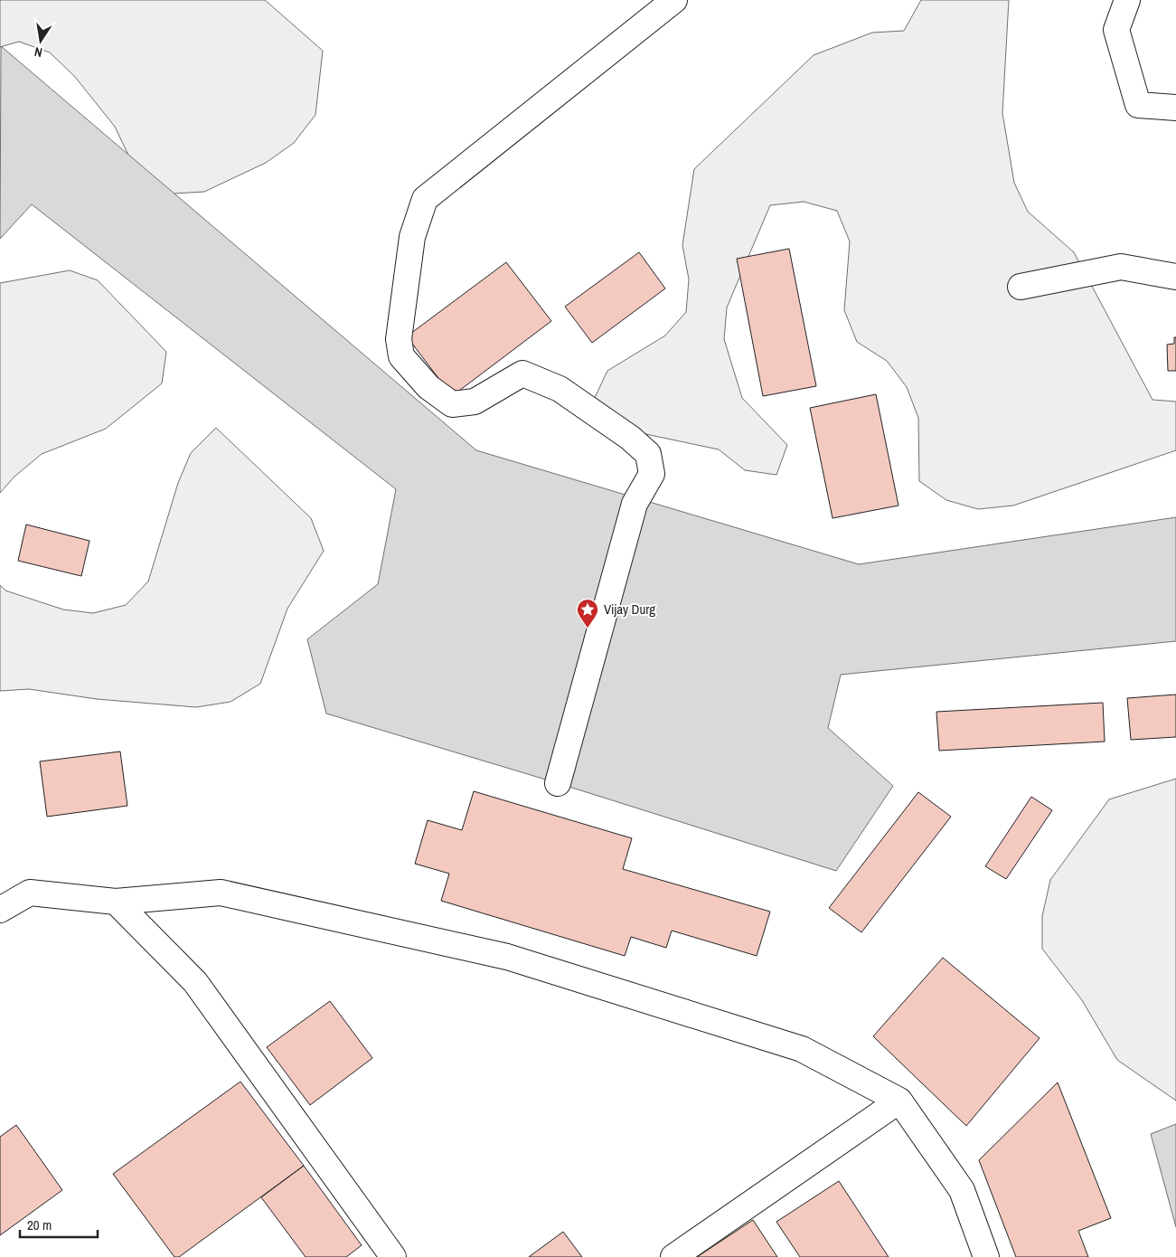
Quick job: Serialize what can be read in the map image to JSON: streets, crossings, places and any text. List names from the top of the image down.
{
  "places": {
    "place": ["Vijay Durg"]
  },
  "scale_bar": "20 m",
  "north": "bottom"
}
